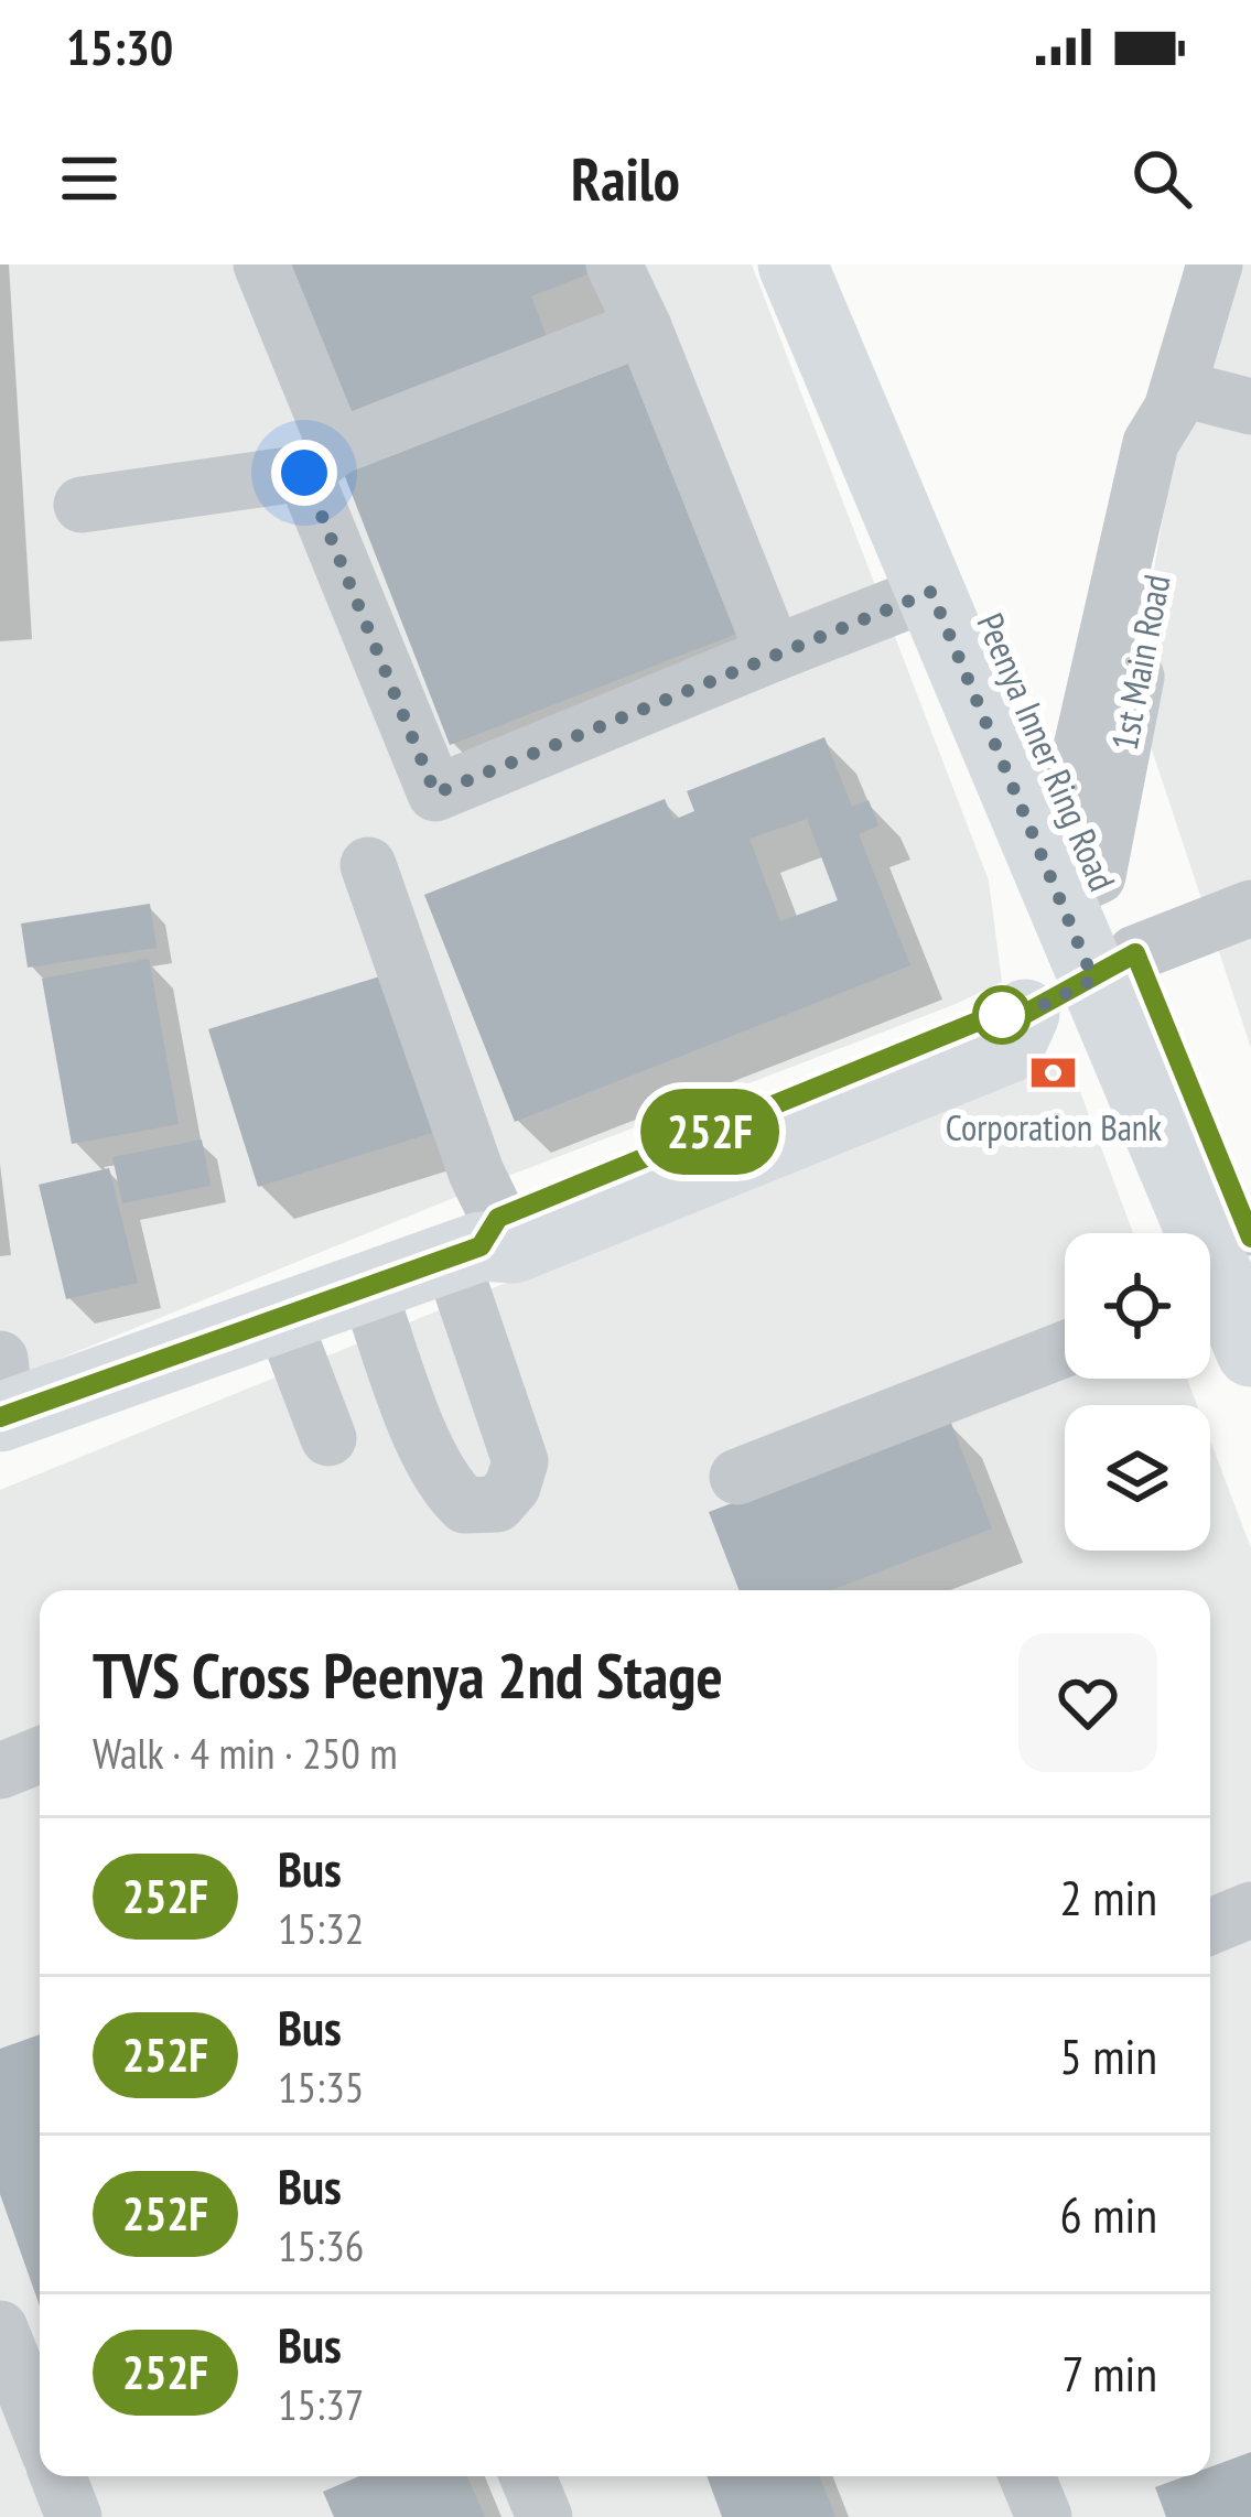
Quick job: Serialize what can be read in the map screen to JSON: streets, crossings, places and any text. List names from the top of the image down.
{
  "streets": {
    "main road": ["Peenya Inner Ring Road"],
    "street": ["1st Main Road"]
  },
  "crossings": [
    ["1st Main Road", "Peenya Inner Ring Road"]
  ],
  "places": {
    "bank": ["Corporation Bank"]
  },
  "lines": ["bus line 252F"],
  "page": {
    "status": "15:30",
    "header": "Railo",
    "on_map": "252F",
    "heading": ["TVS Cross Peenya 2nd Stage", "Walk · 4 min · 250 m"],
    "list": [
      {
        "mark": "252F",
        "name": "Bus",
        "note": "15:32",
        "value": "2 min"
      },
      {
        "mark": "252F",
        "name": "Bus",
        "note": "15:35",
        "value": "5 min"
      },
      {
        "mark": "252F",
        "name": "Bus",
        "note": "15:36",
        "value": "6 min"
      },
      {
        "mark": "252F",
        "name": "Bus",
        "note": "15:37",
        "value": "7 min"
      }
    ]
  }
}
